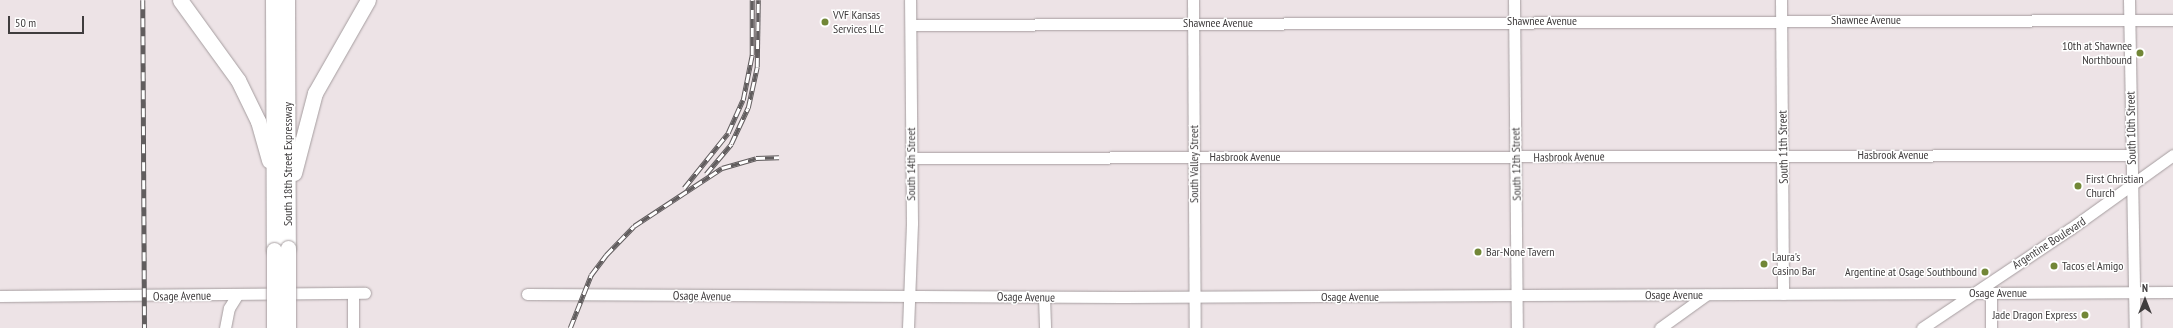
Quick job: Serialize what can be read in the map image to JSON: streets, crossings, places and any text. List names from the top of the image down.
{
  "streets": {
    "highway": ["South 18th Street Expressway"],
    "street": [
      "Shawnee Avenue",
      "South 10th Street",
      "South 11th Street",
      "Hasbrook Avenue",
      "South 14th Street",
      "South Valley Street",
      "South 12th Street",
      "Argentine Boulevard",
      "Osage Avenue"
    ]
  },
  "crossings": [
    ["Shawnee Avenue", "South 10th Street"],
    ["Shawnee Avenue", "South 11th Street"],
    ["Shawnee Avenue", "South 14th Street"],
    ["Shawnee Avenue", "South Valley Street"],
    ["Shawnee Avenue", "South 12th Street"],
    ["South 10th Street", "Hasbrook Avenue"],
    ["South 10th Street", "Argentine Boulevard"],
    ["South 10th Street", "Osage Avenue"],
    ["South 11th Street", "Hasbrook Avenue"],
    ["South 11th Street", "Osage Avenue"],
    ["Hasbrook Avenue", "South 14th Street"],
    ["Hasbrook Avenue", "South Valley Street"],
    ["Hasbrook Avenue", "South 12th Street"],
    ["South 14th Street", "Osage Avenue"],
    ["South Valley Street", "Osage Avenue"],
    ["South 12th Street", "Osage Avenue"],
    ["Argentine Boulevard", "Osage Avenue"]
  ],
  "places": [
    "VVF Kansas Services LLC",
    "10th at Shawnee Northbound",
    "First Christian Church",
    "Bar-None Tavern",
    "Laura's Casino Bar",
    "Tacos el Amigo",
    "Argentine at Osage Southbound",
    "Jade Dragon Express"
  ],
  "scale_bar": "50 m",
  "north": "top"
}
